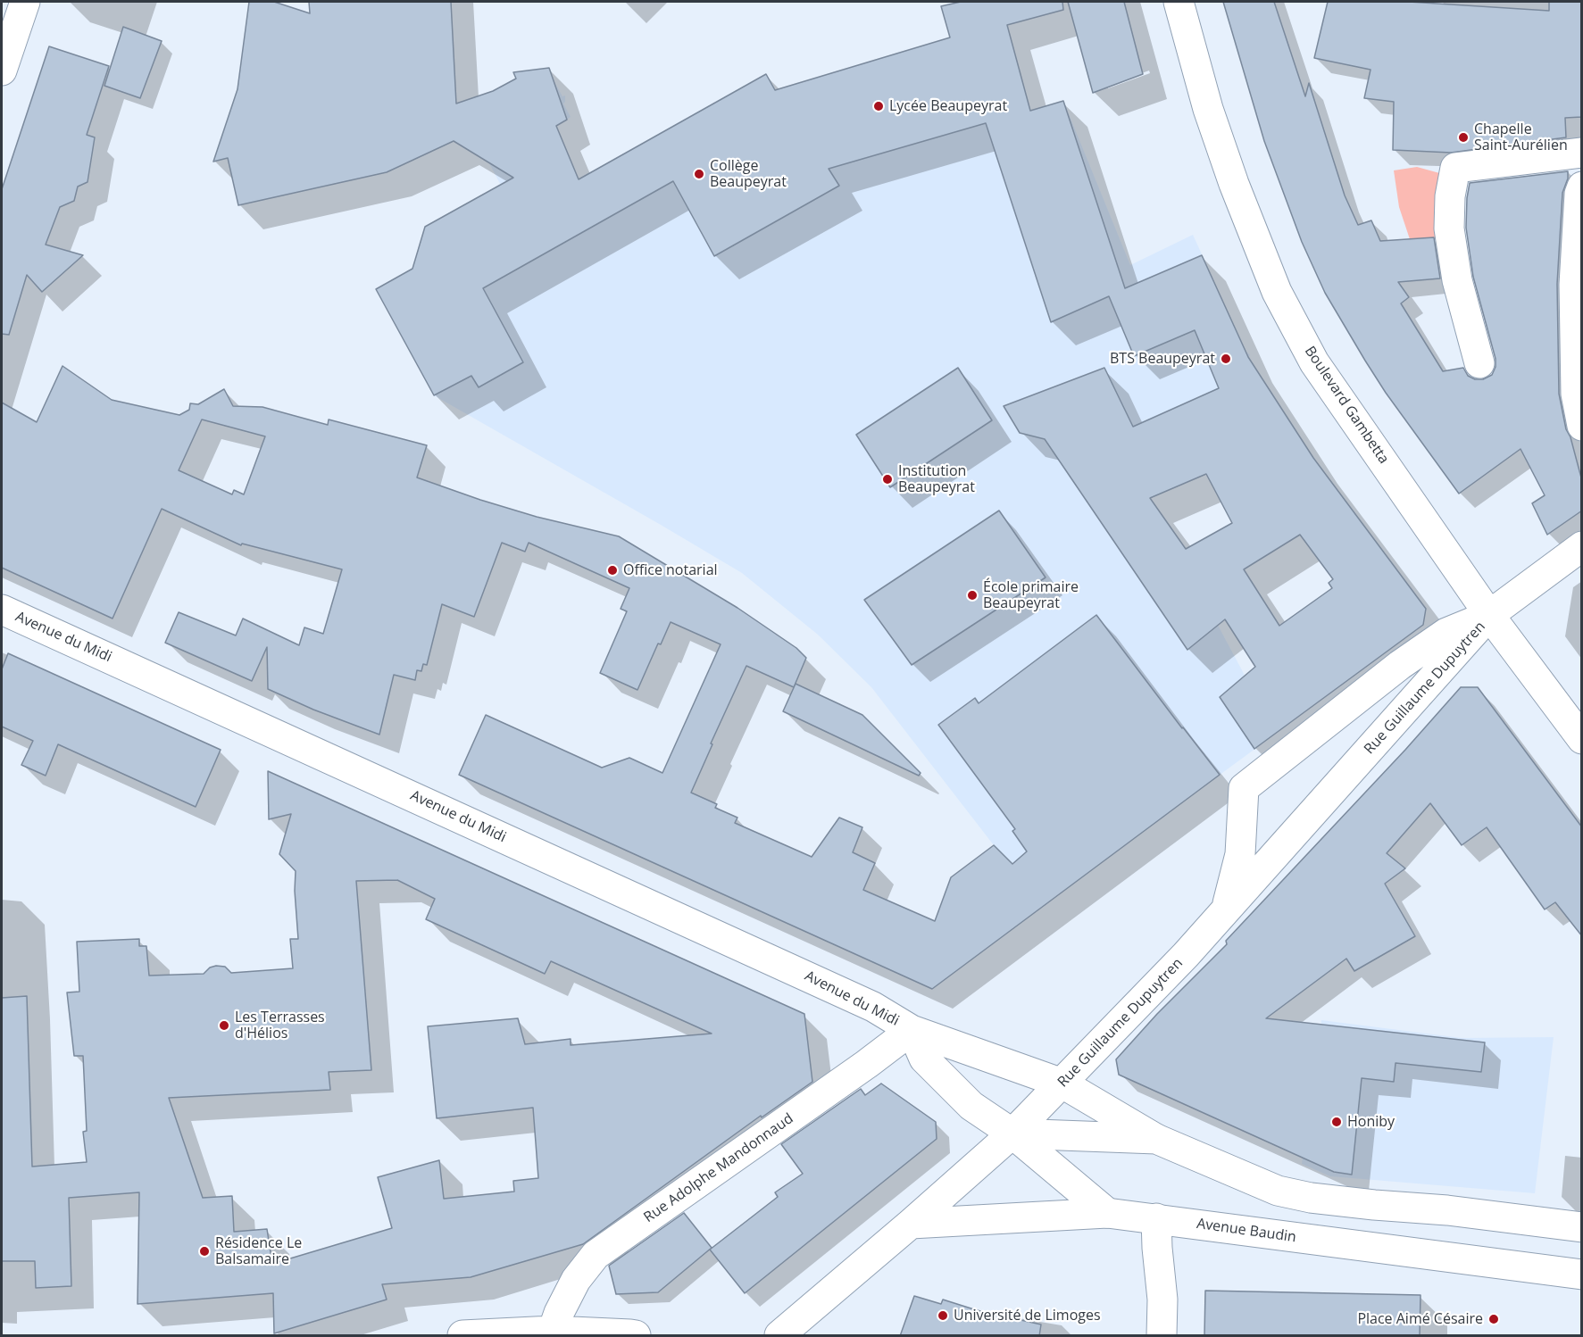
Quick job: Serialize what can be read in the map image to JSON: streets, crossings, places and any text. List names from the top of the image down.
{
  "streets": {
    "street": [
      "Boulevard Gambetta",
      "Avenue du Midi",
      "Rue Guillaume Dupuytren",
      "Rue Adolphe Mandonnaud",
      "Avenue Baudin"
    ]
  },
  "crossings": [
    ["Boulevard Gambetta", "Rue Guillaume Dupuytren"],
    ["Avenue du Midi", "Rue Guillaume Dupuytren"],
    ["Avenue du Midi", "Rue Adolphe Mandonnaud"],
    ["Avenue du Midi", "Avenue Baudin"]
  ],
  "places": [
    "Lycée Beaupeyrat",
    "Chapelle Saint-Aurélien",
    "Collège Beaupeyrat",
    "BTS Beaupeyrat",
    "Institution Beaupeyrat",
    "Office notarial",
    "École primaire Beaupeyrat",
    "Les Terrasses d'Hélios",
    "Honiby",
    "Résidence Le Balsamaire",
    "Université de Limoges",
    "Place Aimé Césaire"
  ]
}
